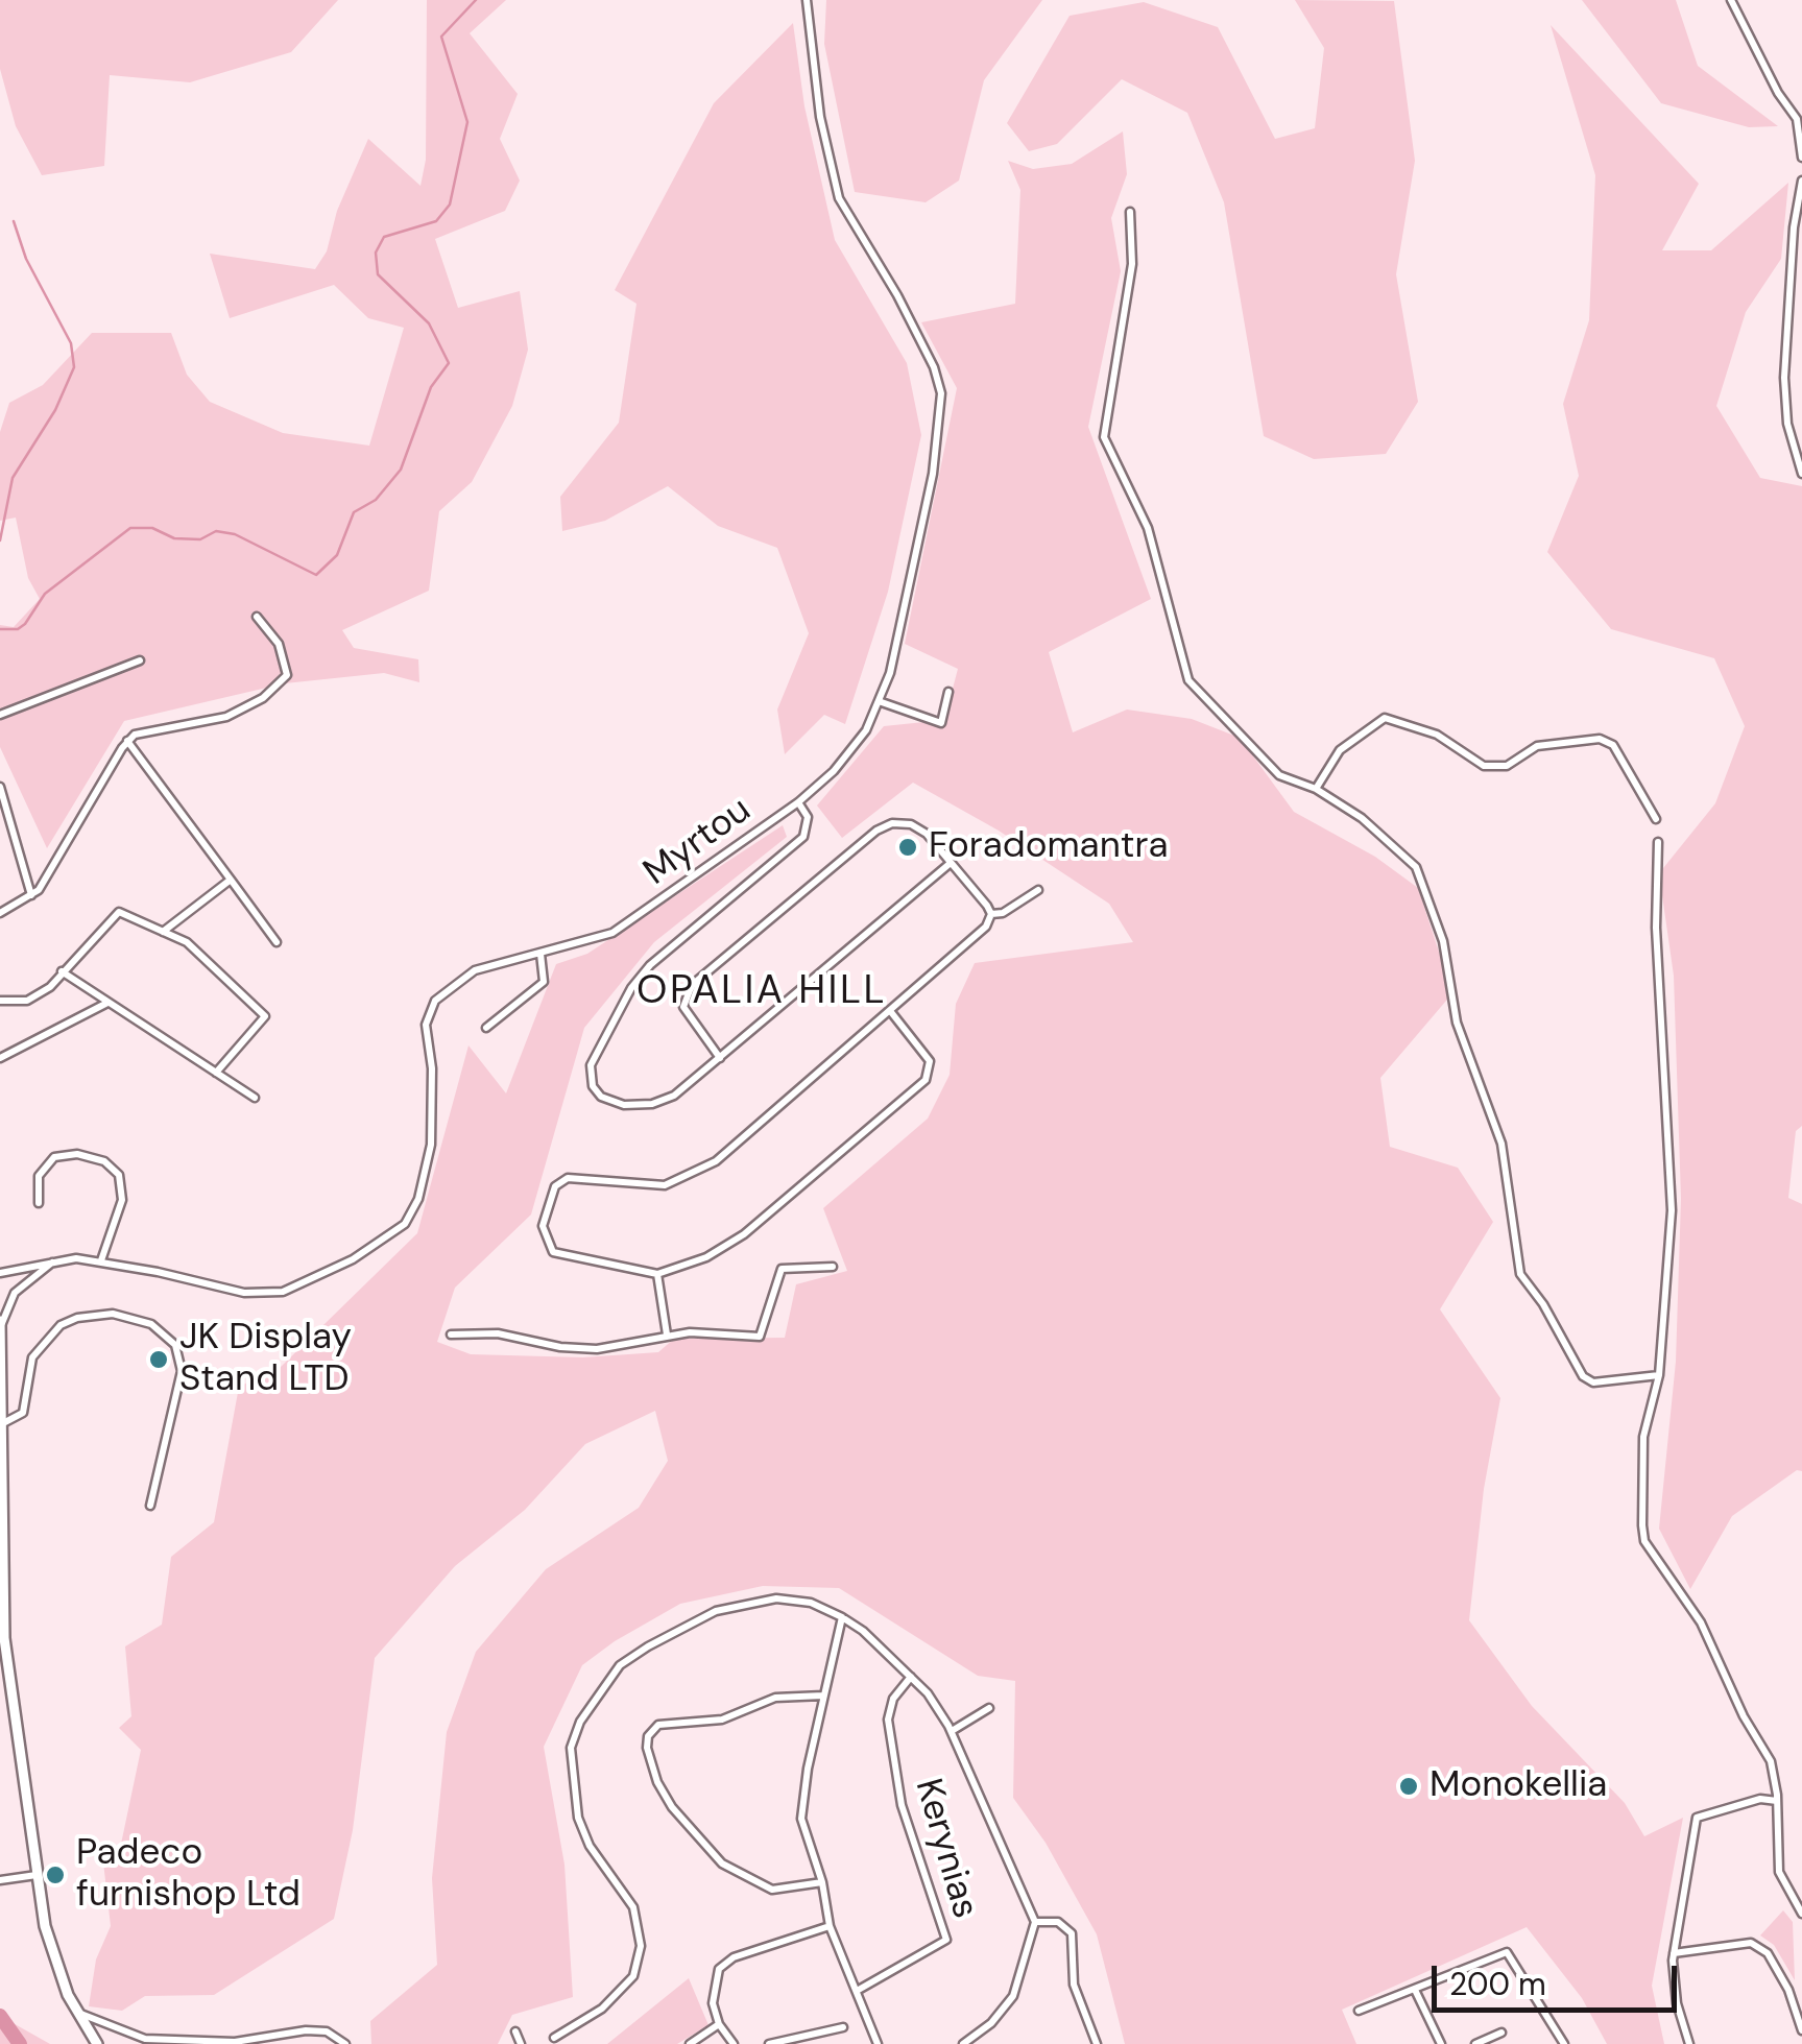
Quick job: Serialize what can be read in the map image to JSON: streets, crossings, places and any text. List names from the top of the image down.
{
  "streets": {
    "street": ["Myrtou", "Kerynias"]
  },
  "districts": ["OPALIA HILL"],
  "places": [
    "Foradomantra",
    "JK Display Stand LTD",
    "Monokellia",
    "Padeco furnishop Ltd"
  ],
  "scale_bar": "200 m"
}
